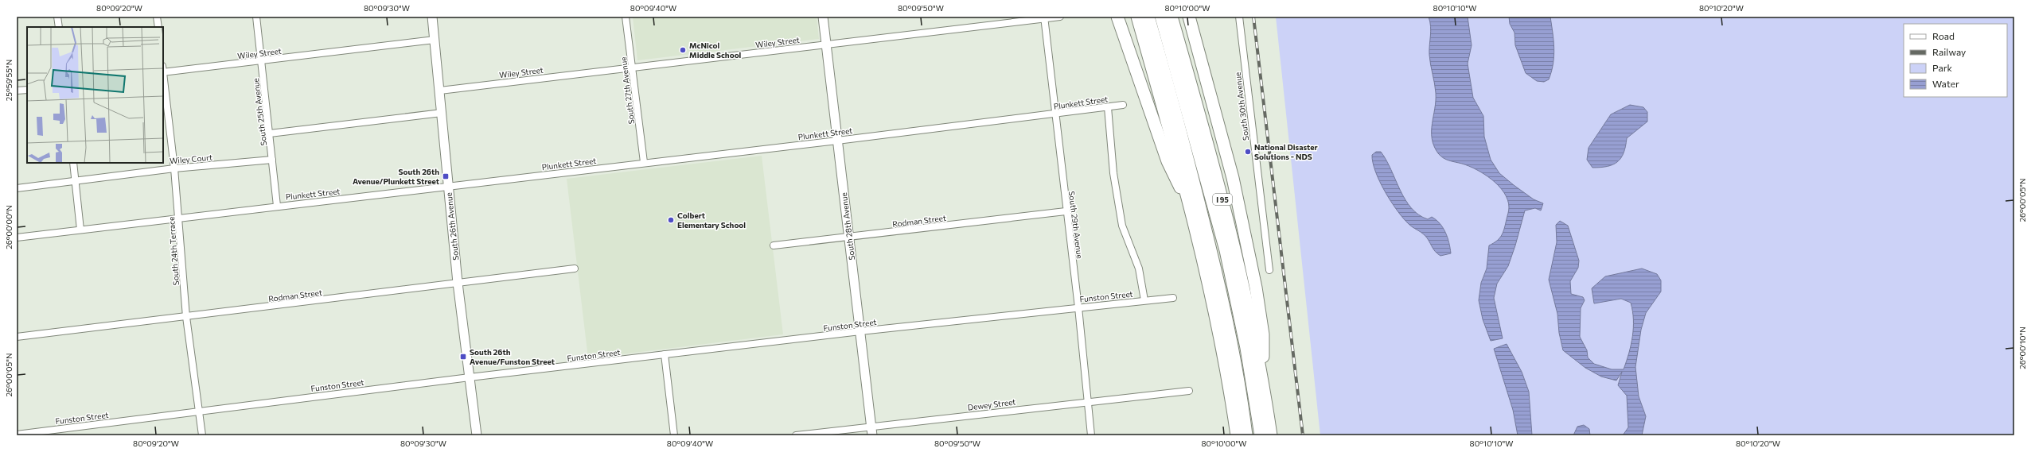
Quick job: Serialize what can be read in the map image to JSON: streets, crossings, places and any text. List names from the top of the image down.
{
  "streets": {
    "highway": ["I 95"],
    "street": [
      "Wiley Street",
      "South 27th Avenue",
      "Plunkett Street",
      "South 30th Avenue",
      "South 25th Avenue",
      "Wiley Court",
      "Rodman Street",
      "South 29th Avenue",
      "South 26th Avenue",
      "South 28th Avenue",
      "South 24th Terrace",
      "Funston Street",
      "Dewey Street"
    ]
  },
  "crossings": [
    ["Wiley Street", "South 27th Avenue"],
    ["Wiley Street", "South 25th Avenue"],
    ["Wiley Street", "South 29th Avenue"],
    ["Wiley Street", "South 26th Avenue"],
    ["Wiley Street", "South 28th Avenue"],
    ["South 27th Avenue", "Plunkett Street"],
    ["Plunkett Street", "South 25th Avenue"],
    ["Plunkett Street", "South 29th Avenue"],
    ["Plunkett Street", "South 26th Avenue"],
    ["Plunkett Street", "South 28th Avenue"],
    ["Plunkett Street", "South 24th Terrace"],
    ["South 25th Avenue", "Wiley Court"],
    ["Wiley Court", "South 24th Terrace"],
    ["Rodman Street", "South 29th Avenue"],
    ["Rodman Street", "South 26th Avenue"],
    ["Rodman Street", "South 28th Avenue"],
    ["Rodman Street", "South 24th Terrace"],
    ["South 29th Avenue", "Funston Street"],
    ["South 29th Avenue", "Dewey Street"],
    ["South 26th Avenue", "Funston Street"],
    ["South 28th Avenue", "Funston Street"],
    ["South 28th Avenue", "Dewey Street"],
    ["South 24th Terrace", "Funston Street"]
  ],
  "places": {
    "other": ["McNicol Middle School", "National Disaster Solutions - NDS", "Colbert Elementary School"],
    "transit": ["South 26th Avenue/Plunkett Street", "South 26th Avenue/Funston Street"]
  },
  "legend": [
    "Road",
    "Railway",
    "Park",
    "Water"
  ],
  "coordinates": [
    "80°09'20\"W",
    "80°09'30\"W",
    "80°09'40\"W",
    "80°09'50\"W",
    "80°10'00\"W",
    "80°10'10\"W",
    "80°10'20\"W",
    "25°59'55\"N",
    "26°00'05\"N",
    "26°00'00\"N",
    "26°00'10\"N"
  ]
}
